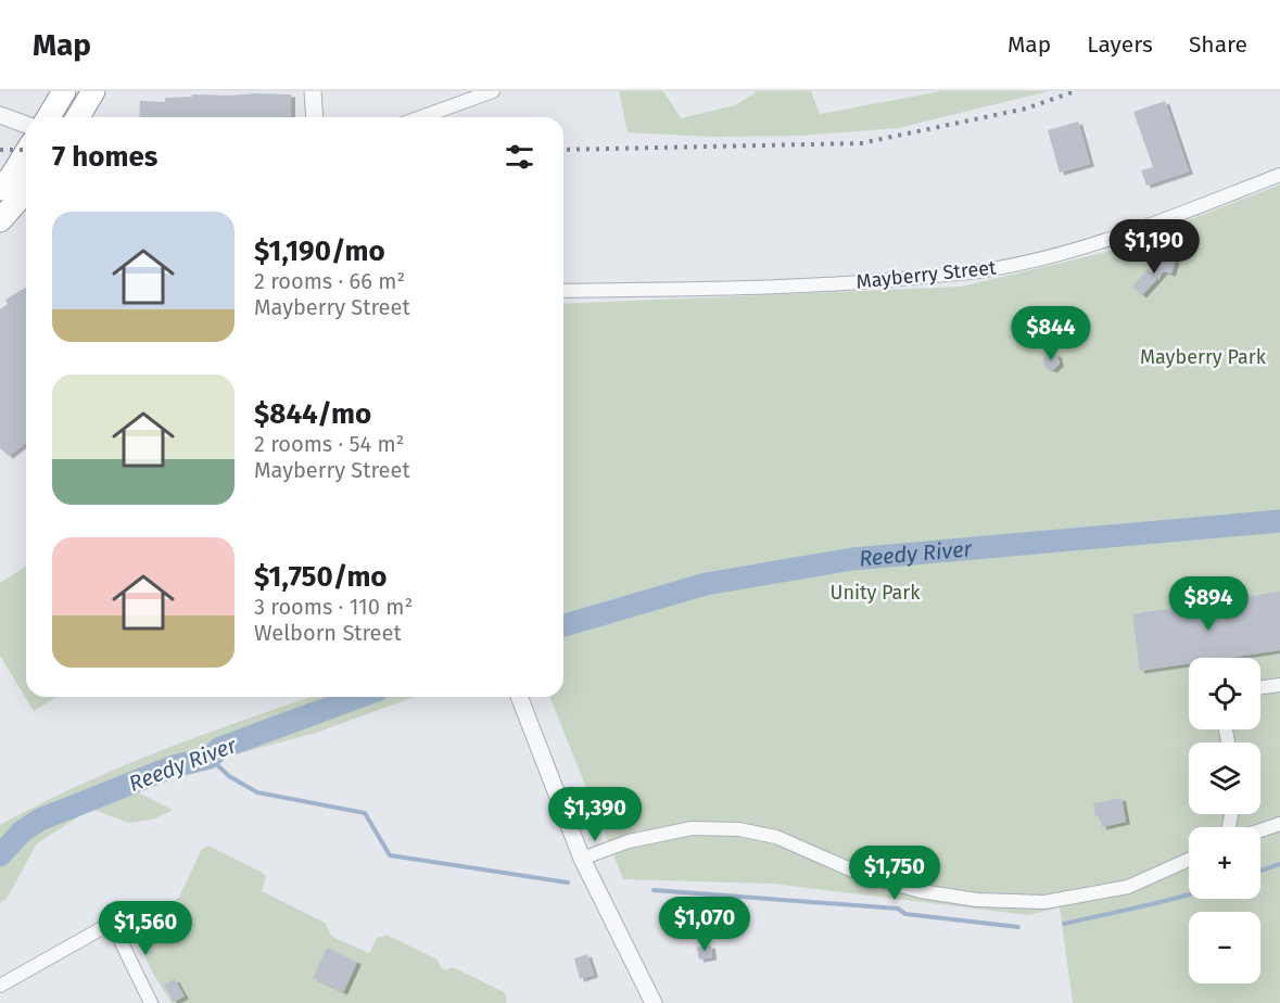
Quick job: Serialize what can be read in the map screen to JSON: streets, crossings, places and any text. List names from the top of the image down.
{
  "streets": {
    "street": ["Mayberry Street"]
  },
  "water": ["Reedy River"],
  "parks": ["Mayberry Park", "Unity Park"],
  "page": {
    "header": "Map",
    "nav": ["Map", "Layers", "Share"],
    "heading": "7 homes",
    "list": [
      {
        "name": "$1,190/mo",
        "note": "2 rooms · 66 m² · Mayberry Street"
      },
      {
        "name": "$844/mo",
        "note": "2 rooms · 54 m² · Mayberry Street"
      },
      {
        "name": "$1,750/mo",
        "note": "3 rooms · 110 m² · Welborn Street"
      }
    ],
    "price": [
      "$1,190",
      "$844",
      "$894",
      "$1,390",
      "$1,750",
      "$1,070",
      "$1,560"
    ],
    "map_buttons": ["+", "−"]
  }
}
